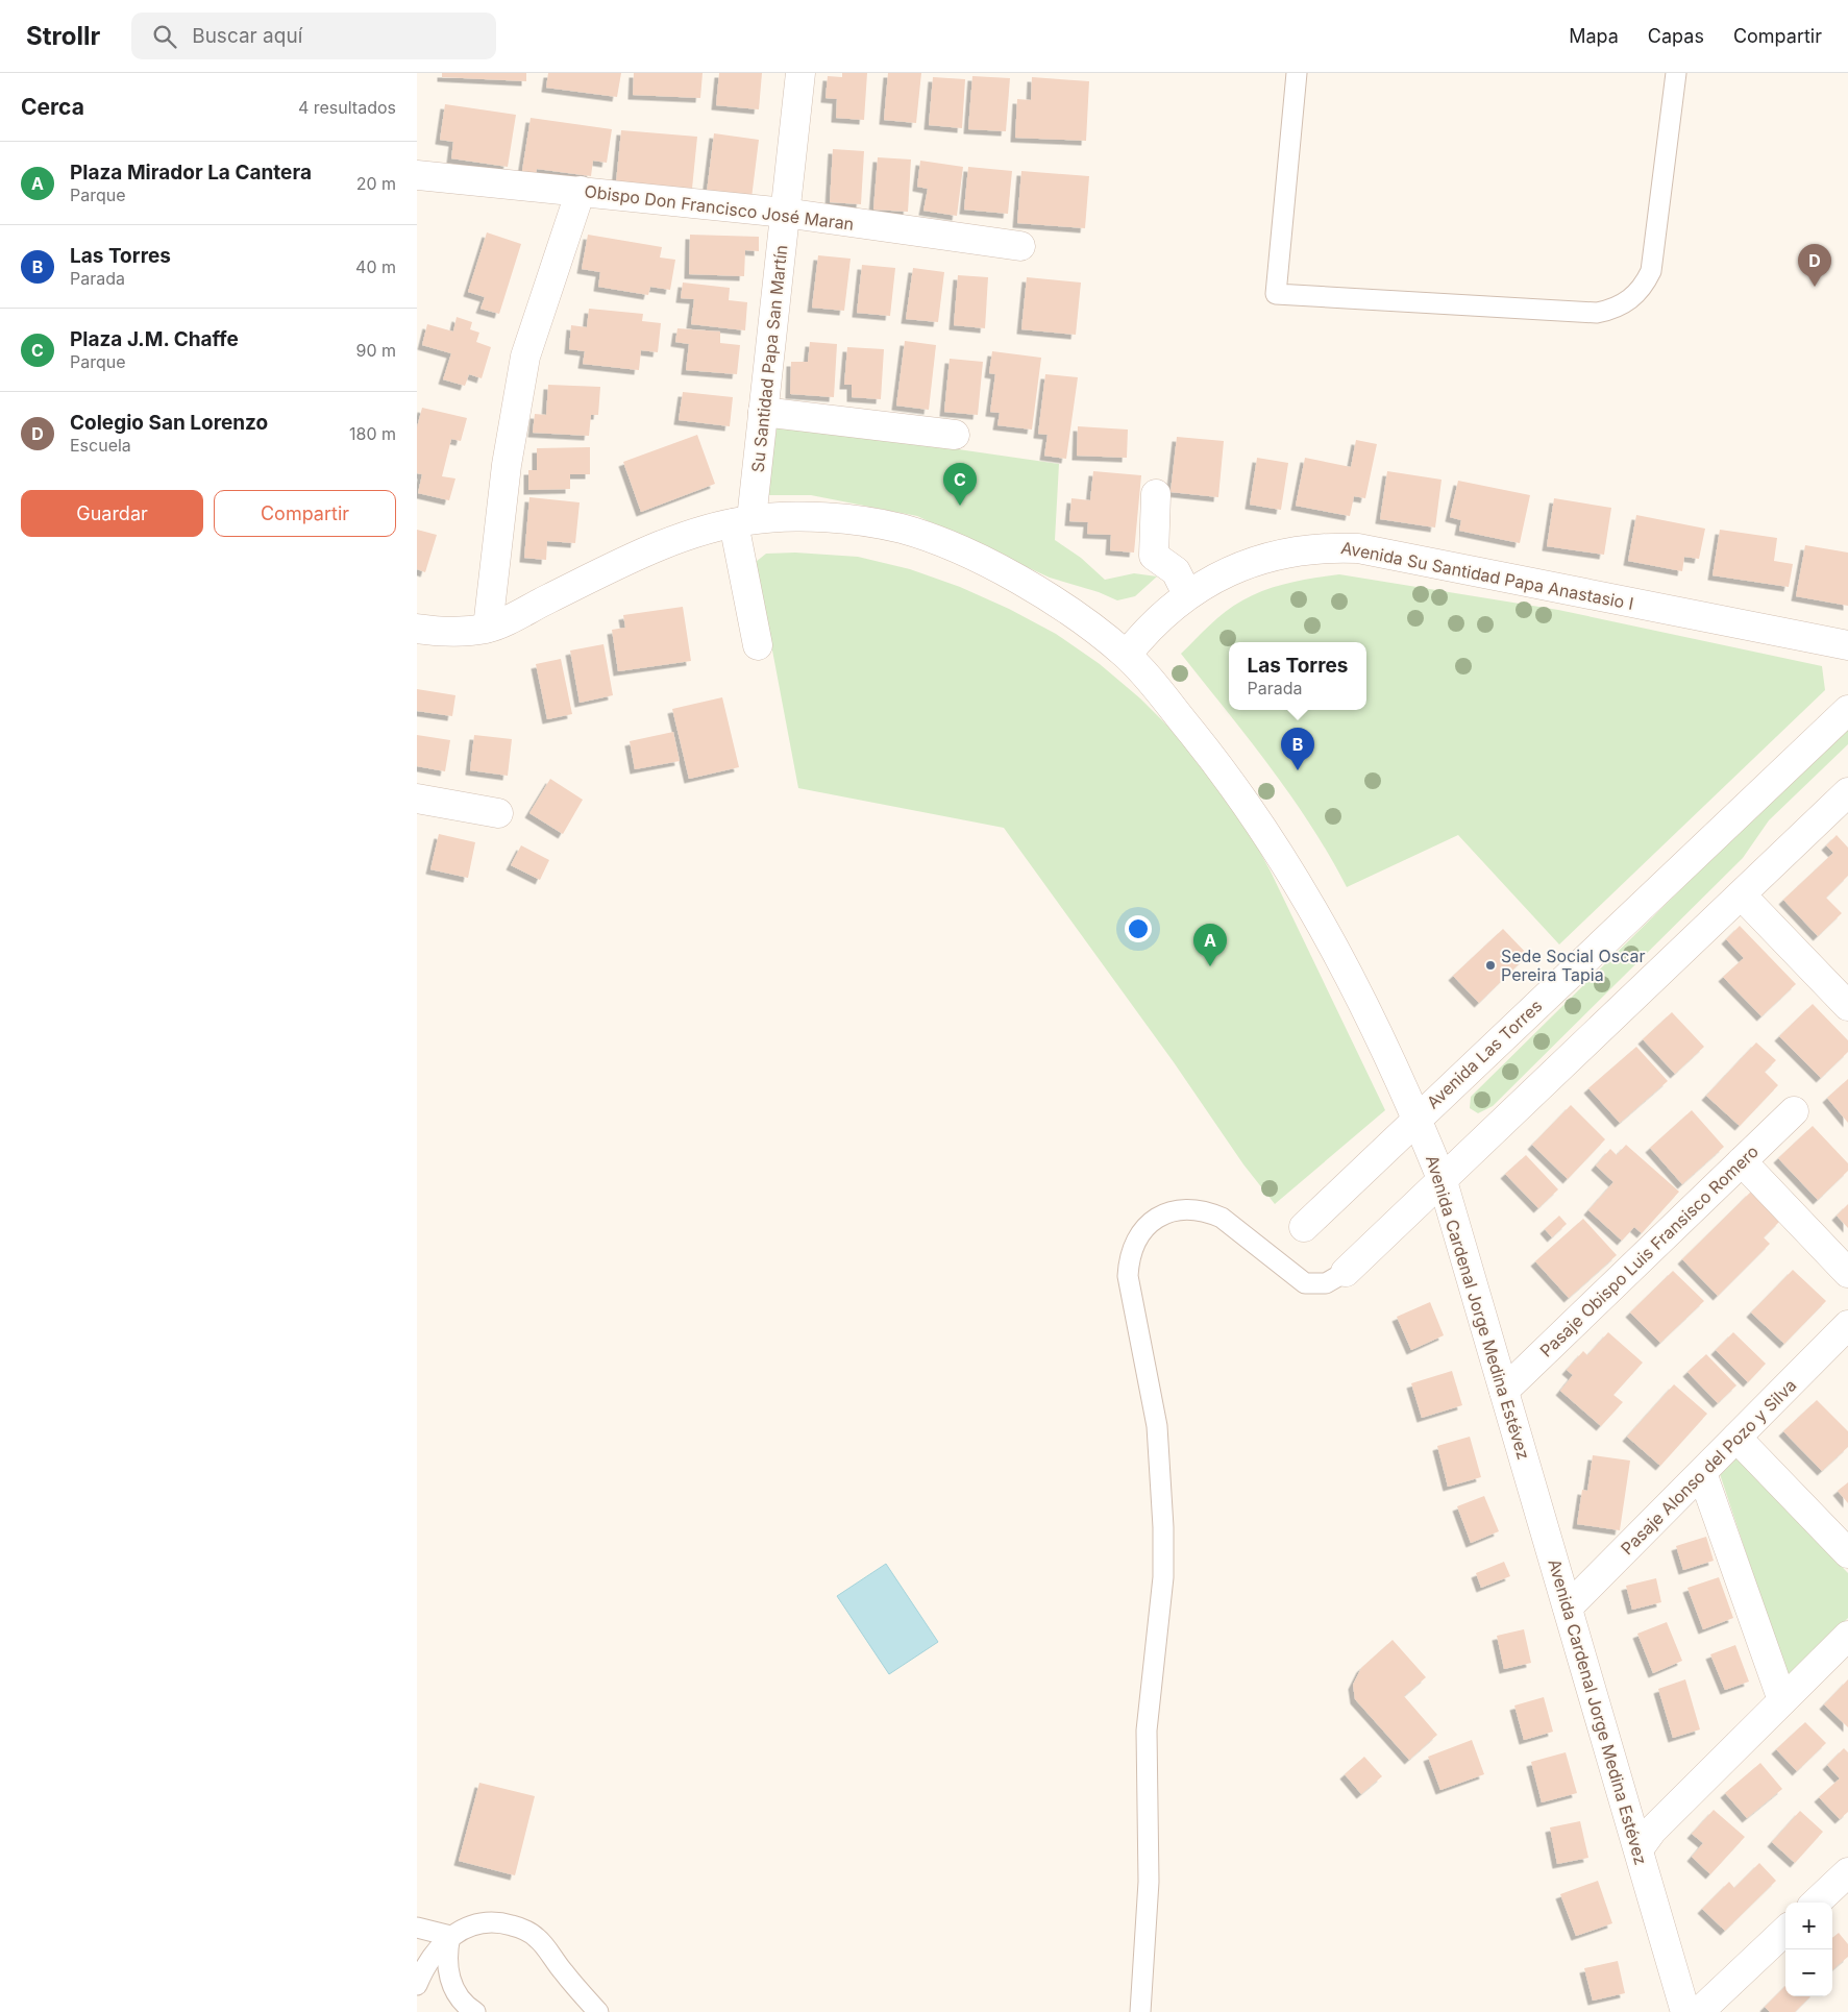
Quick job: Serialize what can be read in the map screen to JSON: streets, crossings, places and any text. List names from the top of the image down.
{
  "streets": {
    "street": [
      "Obispo Don Francisco José Maran",
      "Su Santidad Papa San Martín",
      "Avenida Su Santidad Papa Anastasio I",
      "Avenida Las Torres",
      "Pasaje Obispo Luis Fransisco Romero",
      "Avenida Cardenal Jorge Medina Estévez",
      "Pasaje Alonso del Pozo y Silva"
    ]
  },
  "crossings": [
    ["Obispo Don Francisco José Maran", "Su Santidad Papa San Martín"],
    ["Su Santidad Papa San Martín", "Avenida Cardenal Jorge Medina Estévez"],
    ["Avenida Su Santidad Papa Anastasio I", "Avenida Cardenal Jorge Medina Estévez"],
    ["Avenida Las Torres", "Avenida Cardenal Jorge Medina Estévez"],
    ["Pasaje Obispo Luis Fransisco Romero", "Avenida Cardenal Jorge Medina Estévez"],
    ["Avenida Cardenal Jorge Medina Estévez", "Pasaje Alonso del Pozo y Silva"]
  ],
  "places": ["Sede Social Oscar Pereira Tapia"],
  "page": {
    "header": "Strollr",
    "search": "Buscar aquí",
    "nav": ["Mapa", "Capas", "Compartir"],
    "heading": ["Cerca", "4 resultados"],
    "list": [
      {
        "mark": "A",
        "name": "Plaza Mirador La Cantera",
        "note": "Parque",
        "value": "20 m"
      },
      {
        "mark": "B",
        "name": "Las Torres",
        "note": "Parada",
        "value": "40 m"
      },
      {
        "mark": "C",
        "name": "Plaza J.M. Chaffe",
        "note": "Parque",
        "value": "90 m"
      },
      {
        "mark": "D",
        "name": "Colegio San Lorenzo",
        "note": "Escuela",
        "value": "180 m"
      }
    ],
    "pins": [
      "D",
      "C",
      "B",
      "A"
    ],
    "buttons": ["Guardar", "Compartir"],
    "popup": ["Las Torres", "Parada"],
    "map_buttons": ["+", "−"]
  }
}
